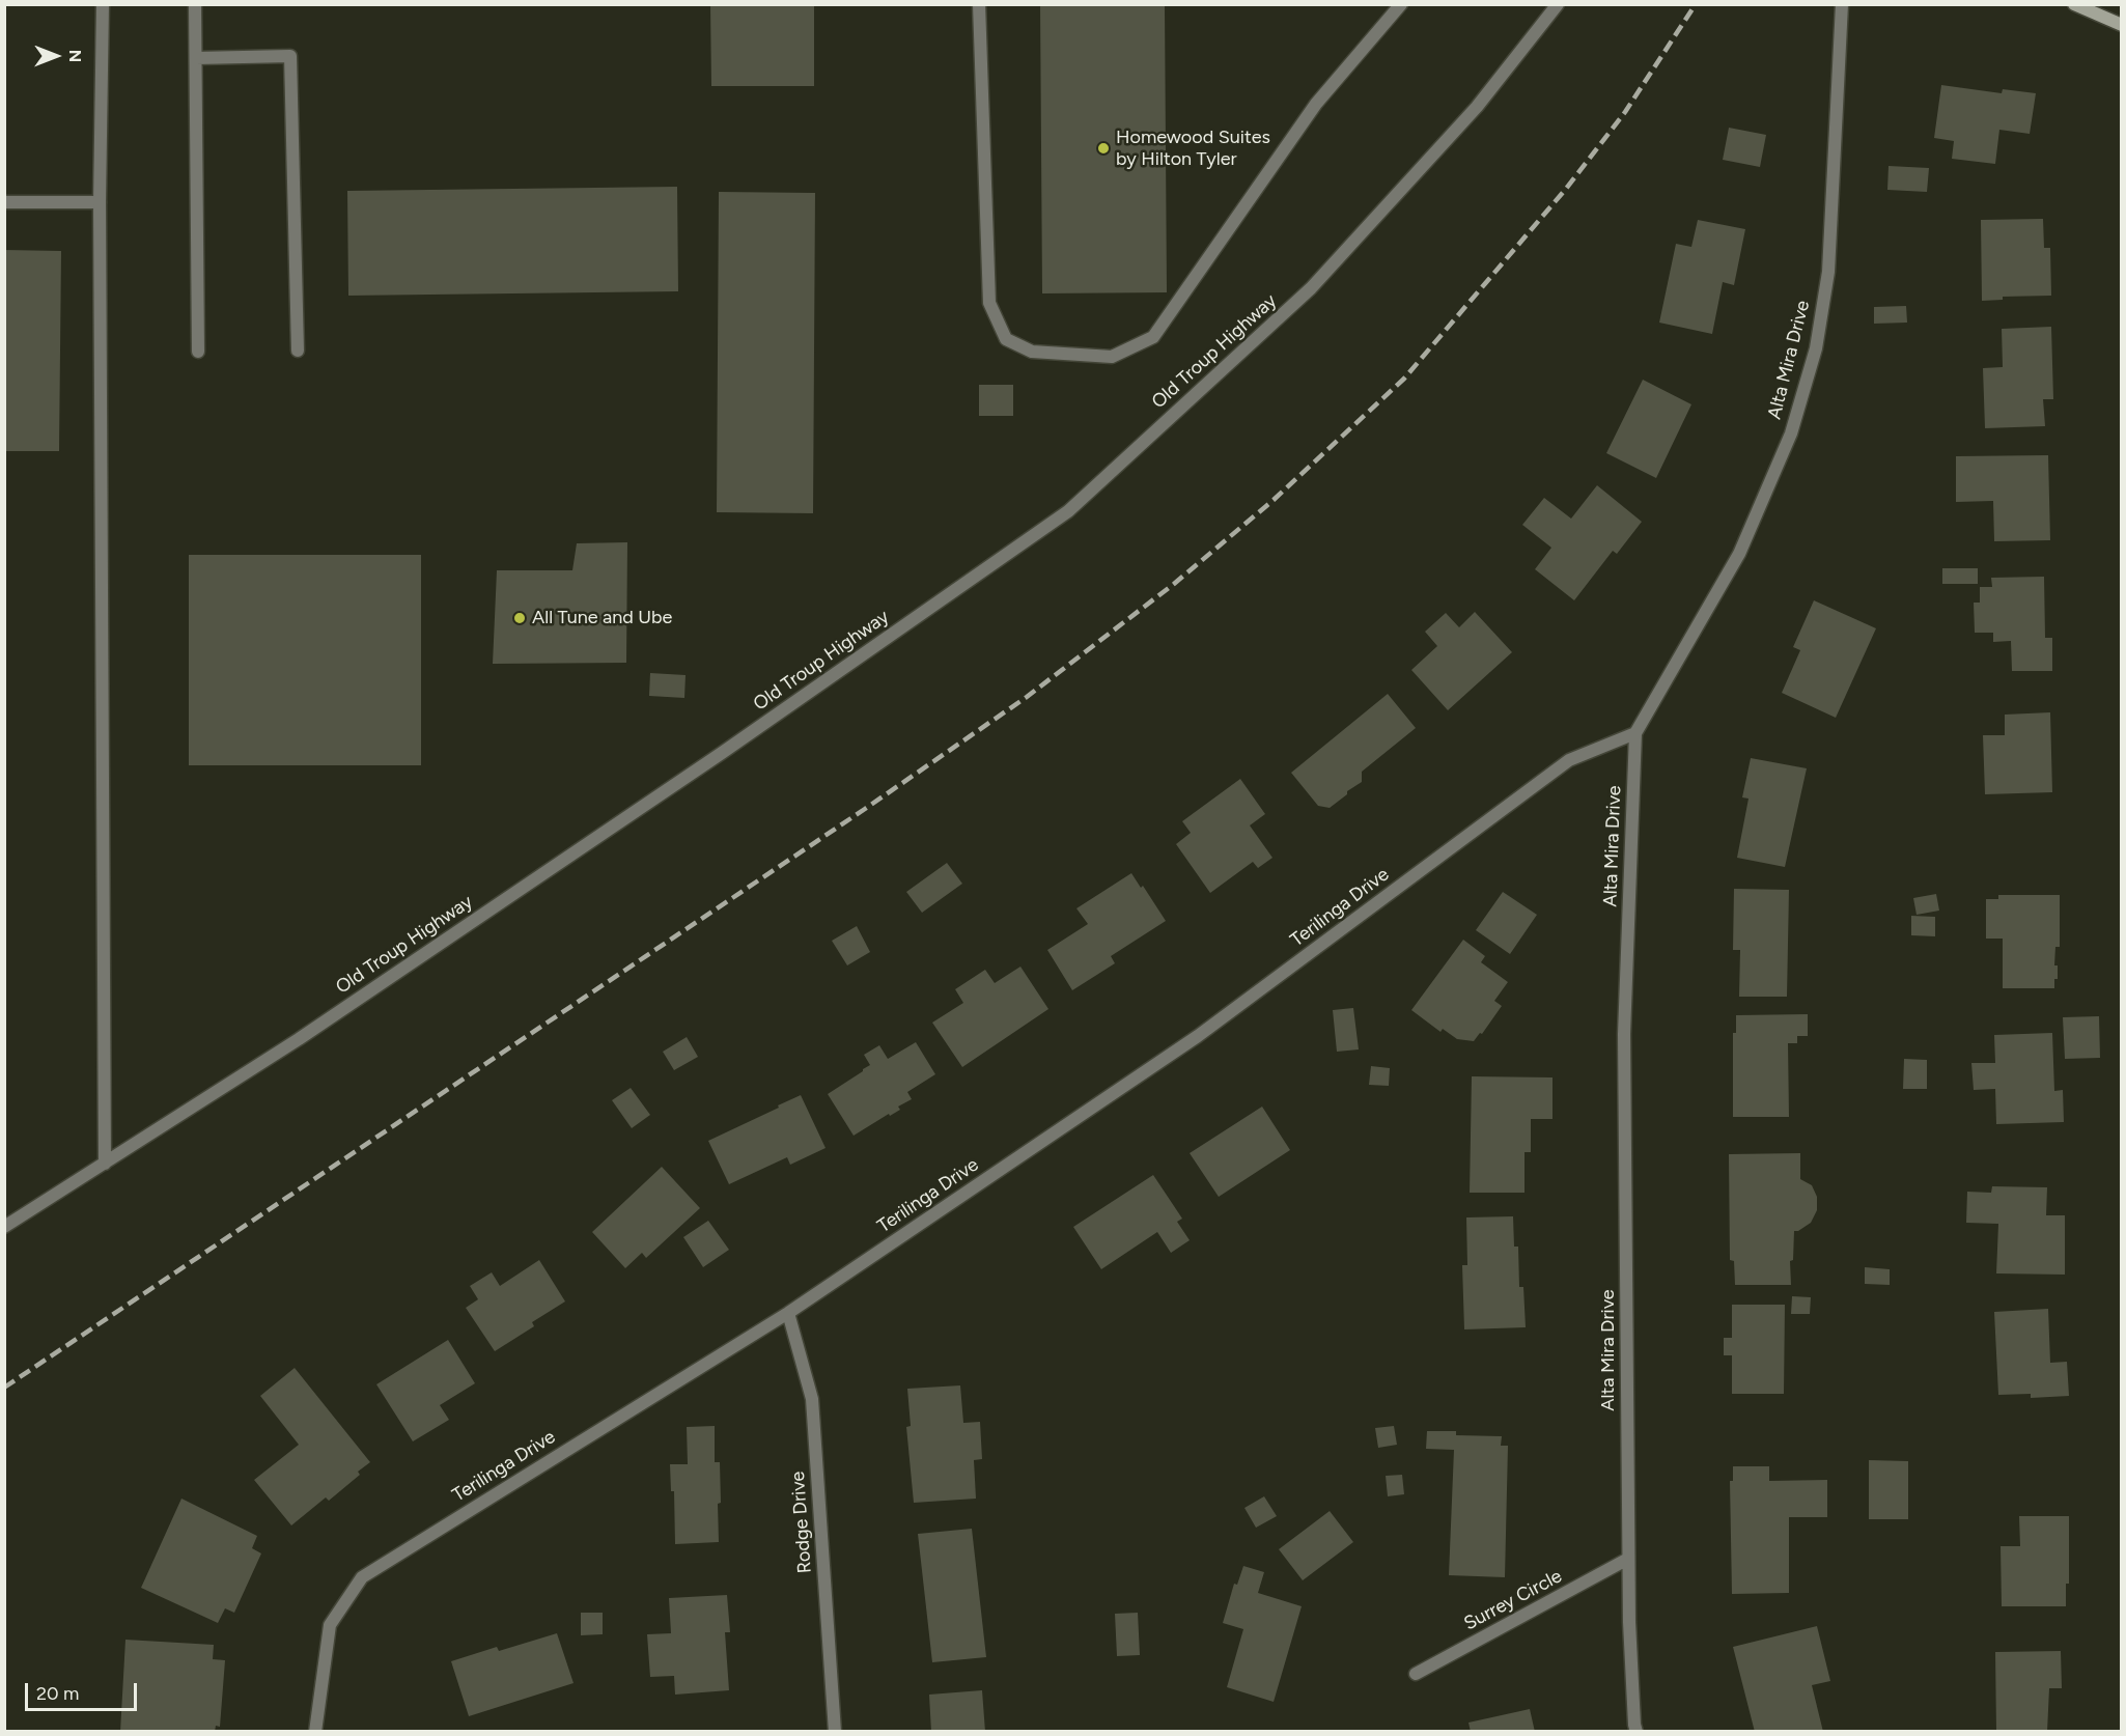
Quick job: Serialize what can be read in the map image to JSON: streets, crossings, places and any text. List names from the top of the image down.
{
  "streets": {
    "street": [
      "Old Troup Highway",
      "Alta Mira Drive",
      "Terilinga Drive",
      "Rodge Drive",
      "Surrey Circle"
    ]
  },
  "crossings": [
    ["Alta Mira Drive", "Terilinga Drive"],
    ["Alta Mira Drive", "Surrey Circle"],
    ["Terilinga Drive", "Rodge Drive"]
  ],
  "places": ["Homewood Suites by Hilton Tyler", "All Tune and Ube"],
  "scale_bar": "20 m",
  "north": "right"
}
